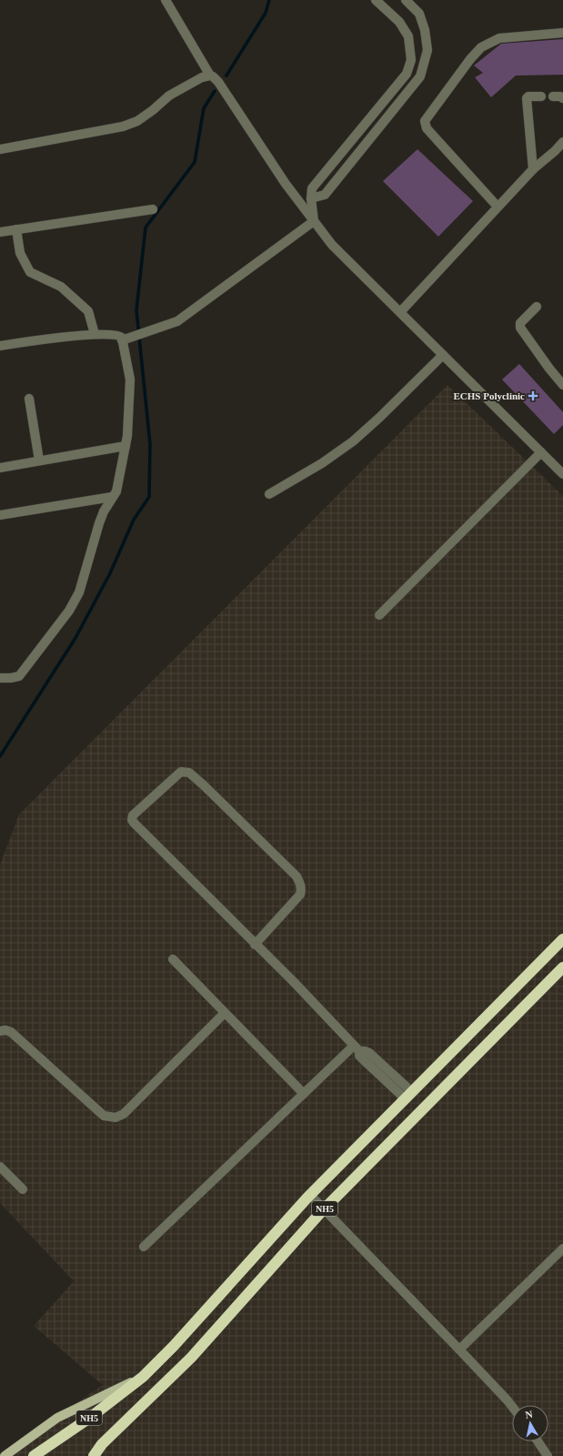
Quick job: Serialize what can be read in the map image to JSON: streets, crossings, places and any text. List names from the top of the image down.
{
  "streets": {
    "highway": ["NH5"]
  },
  "places": {
    "health": ["ECHS Polyclinic"]
  },
  "north": "top"
}
